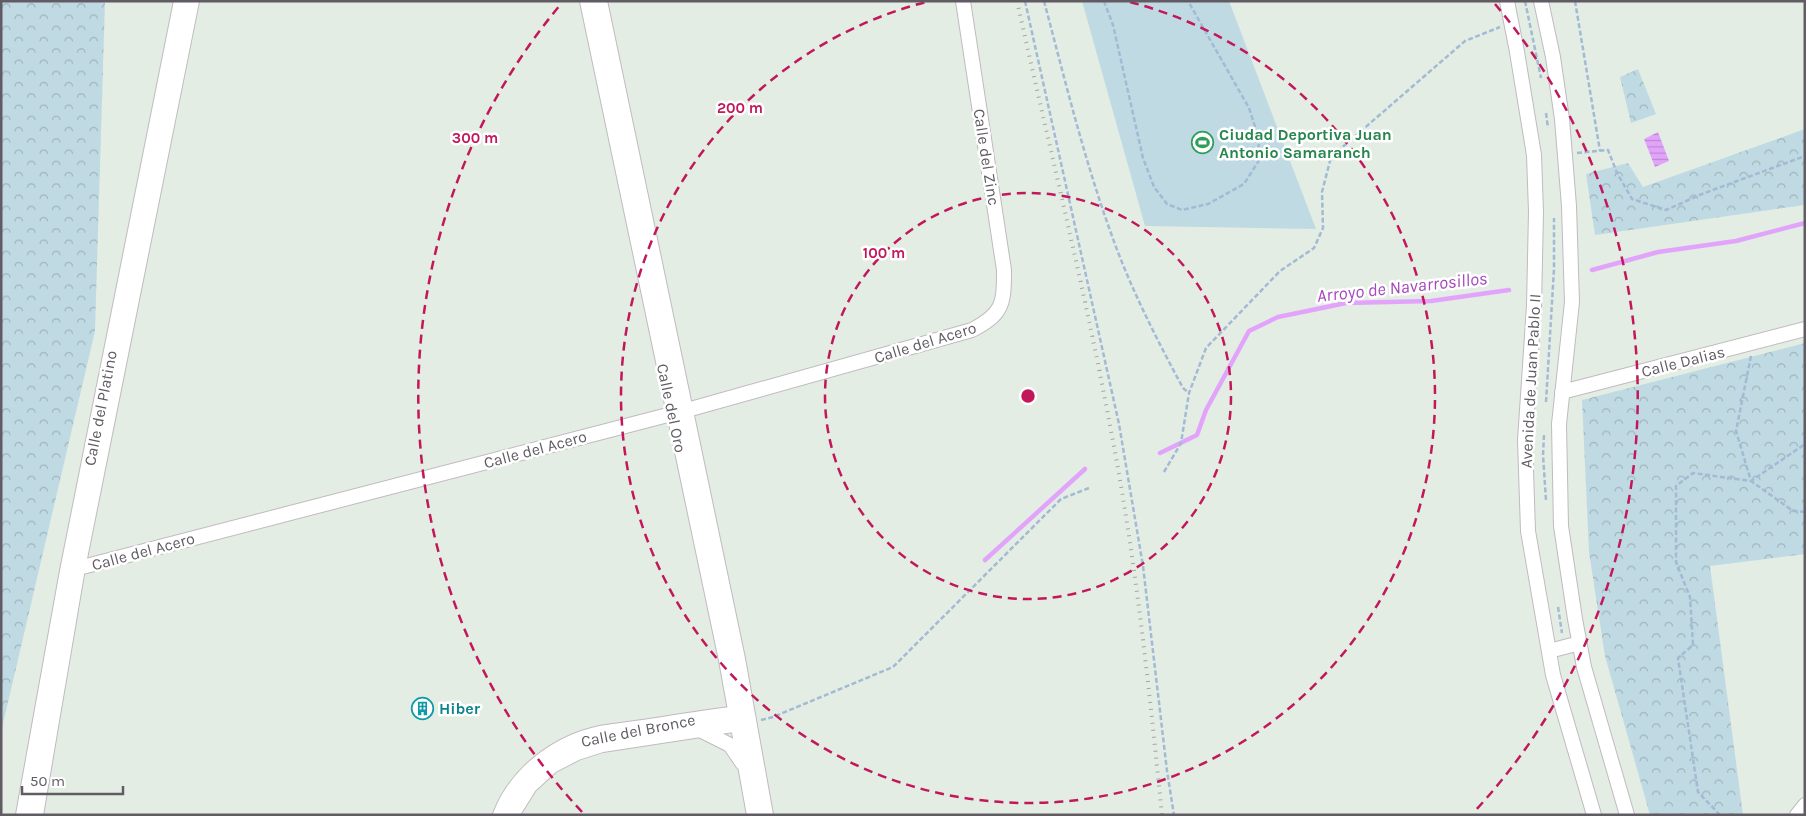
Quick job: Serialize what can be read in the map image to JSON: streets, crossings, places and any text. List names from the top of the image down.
{
  "streets": {
    "street": [
      "Calle del Zinc",
      "Calle del Acero",
      "Calle Dalias",
      "Avenida de Juan Pablo II",
      "Calle del Platino",
      "Calle del Oro",
      "Calle del Bronce"
    ]
  },
  "crossings": [
    ["Calle del Zinc", "Calle del Acero"],
    ["Calle del Acero", "Calle del Platino"],
    ["Calle del Acero", "Calle del Oro"],
    ["Calle Dalias", "Avenida de Juan Pablo II"],
    ["Calle del Oro", "Calle del Bronce"]
  ],
  "water": ["Arroyo de Navarrosillos"],
  "places": {
    "sports": ["Ciudad Deportiva Juan Antonio Samaranch"],
    "building": ["Hiber"]
  },
  "scale_bar": "50 m",
  "rings": ["200 m", "300 m", "100 m"]
}
